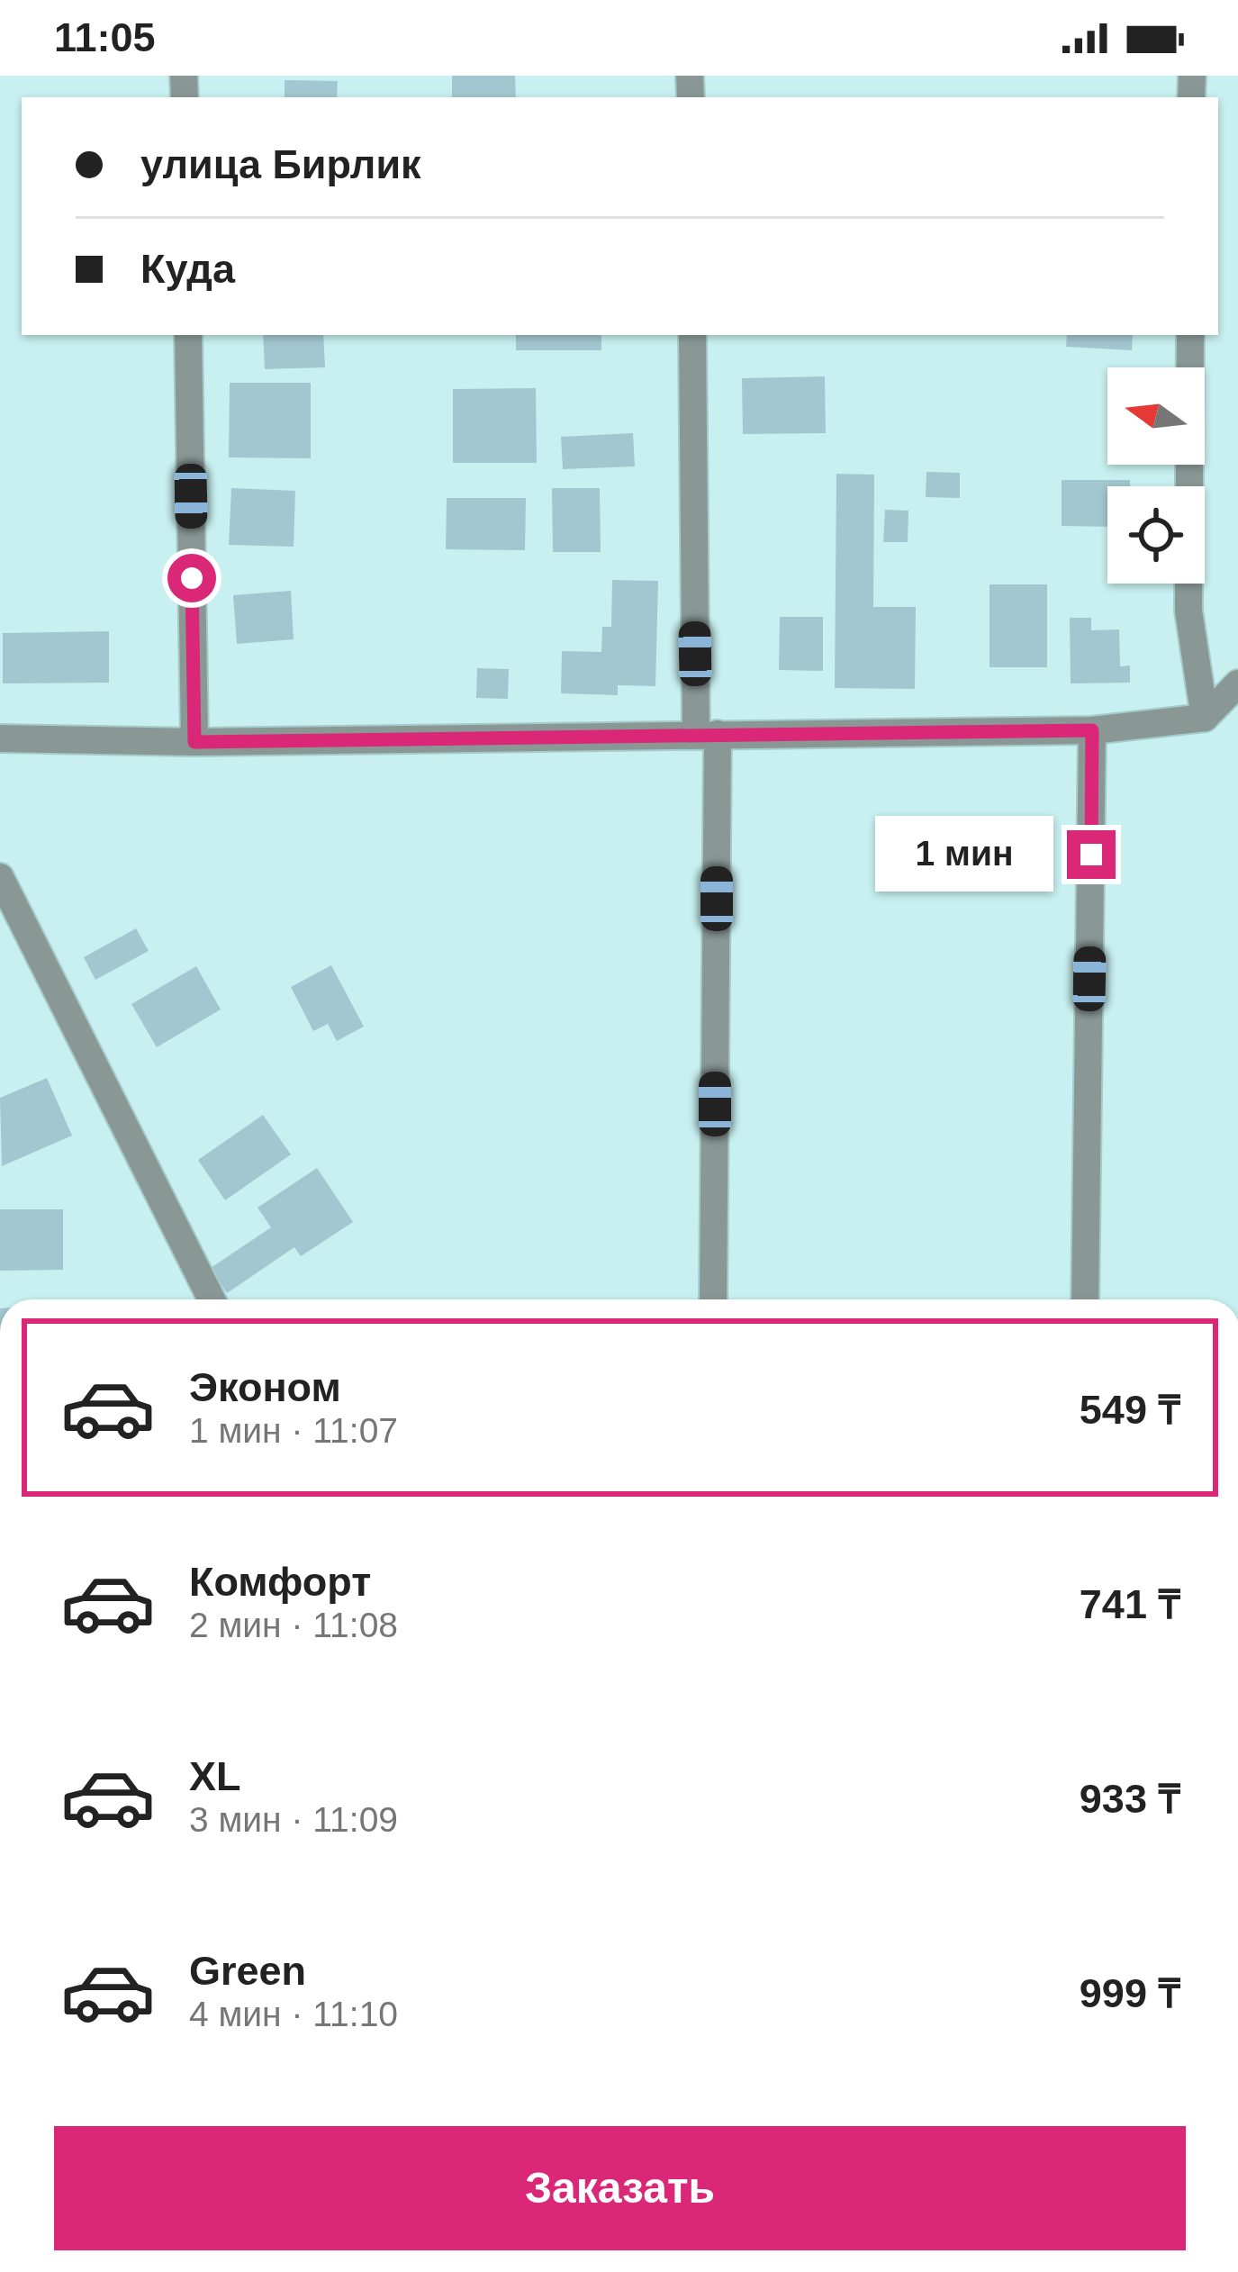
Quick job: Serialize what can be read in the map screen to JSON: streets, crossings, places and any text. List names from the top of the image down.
{
  "north": "left",
  "page": {
    "status": "11:05",
    "banner": ["улица Бирлик", "Куда"],
    "bubble": "1 мин",
    "list": [
      {
        "name": "Эконом",
        "note": "1 мин · 11:07",
        "value": "549 ₸"
      },
      {
        "name": "Комфорт",
        "note": "2 мин · 11:08",
        "value": "741 ₸"
      },
      {
        "name": "XL",
        "note": "3 мин · 11:09",
        "value": "933 ₸"
      },
      {
        "name": "Green",
        "note": "4 мин · 11:10",
        "value": "999 ₸"
      }
    ],
    "buttons": "Заказать"
  }
}
